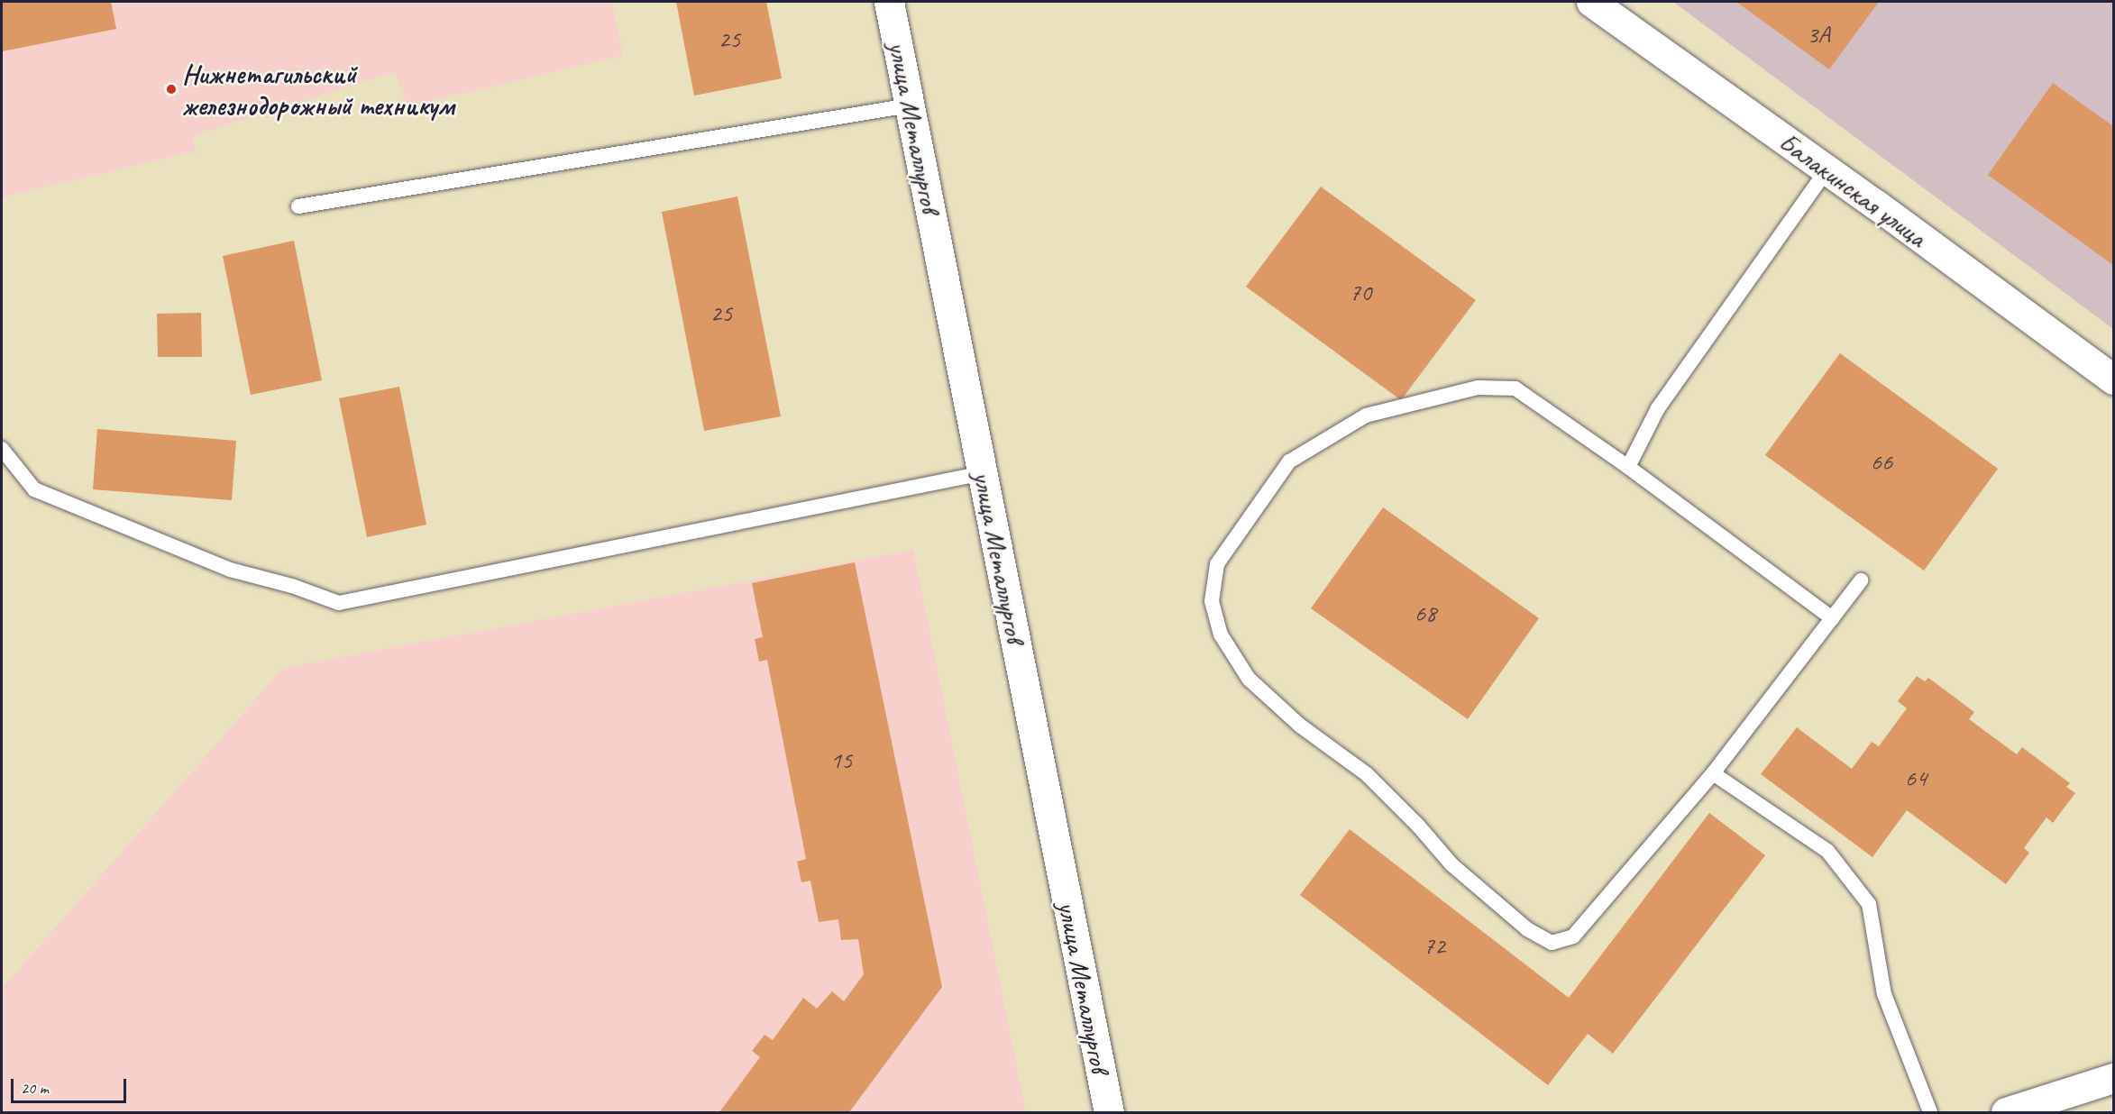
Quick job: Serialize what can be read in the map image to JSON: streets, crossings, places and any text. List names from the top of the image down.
{
  "streets": {
    "street": ["улица Металлургов", "Балакинская улица"]
  },
  "places": ["Нижнетагильский железнодорожный техникум"],
  "house_numbers": [
    "3А",
    "25",
    "70",
    "25",
    "66",
    "68",
    "15",
    "64",
    "72"
  ],
  "scale_bar": "20 m"
}
